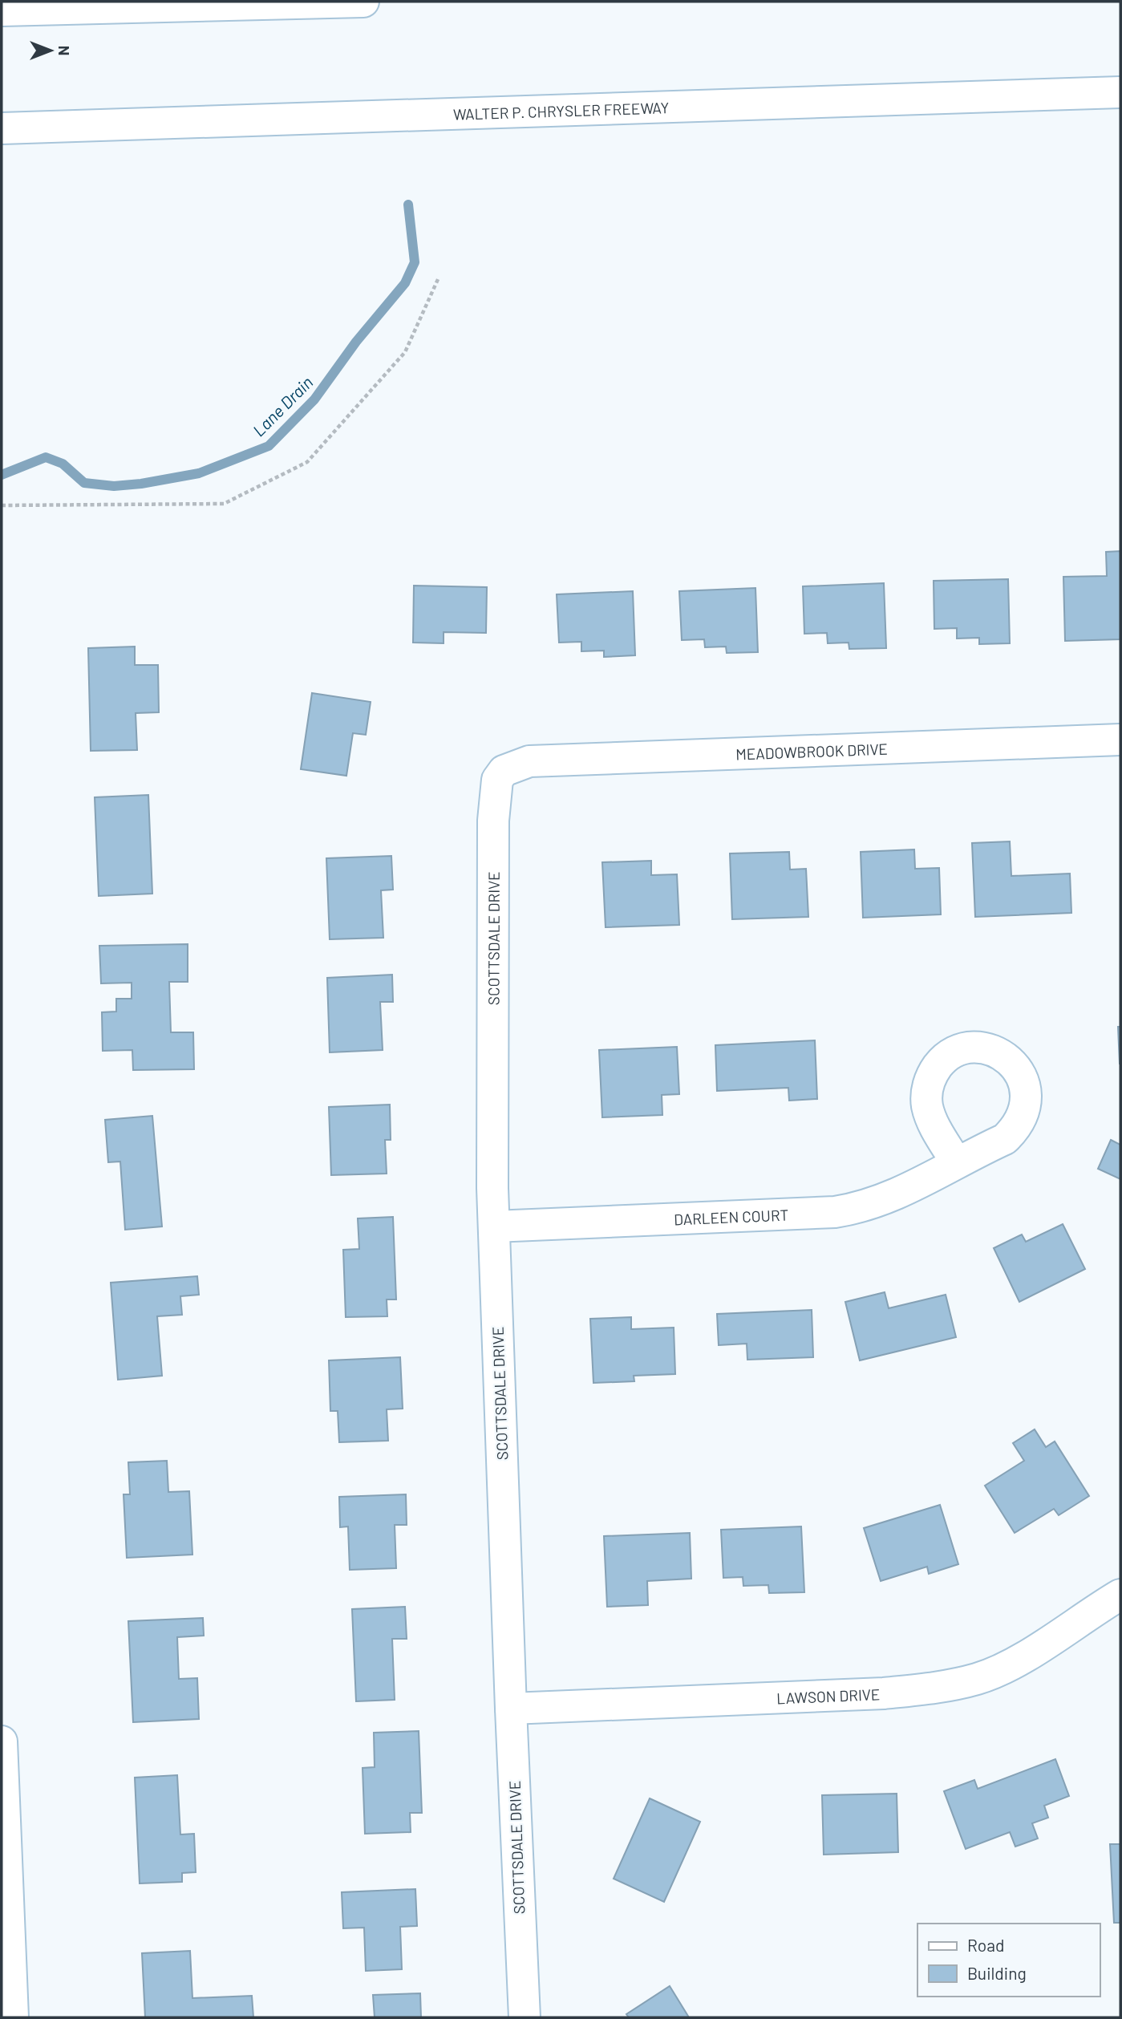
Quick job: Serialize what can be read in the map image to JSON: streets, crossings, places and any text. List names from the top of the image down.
{
  "streets": {
    "main road": [
      "WALTER P. CHRYSLER FREEWAY",
      "MEADOWBROOK DRIVE",
      "SCOTTSDALE DRIVE",
      "DARLEEN COURT",
      "LAWSON DRIVE"
    ]
  },
  "crossings": [
    ["MEADOWBROOK DRIVE", "SCOTTSDALE DRIVE"],
    ["SCOTTSDALE DRIVE", "DARLEEN COURT"],
    ["SCOTTSDALE DRIVE", "LAWSON DRIVE"]
  ],
  "water": ["Lane Drain"],
  "legend": ["Road", "Building"],
  "north": "right"
}
